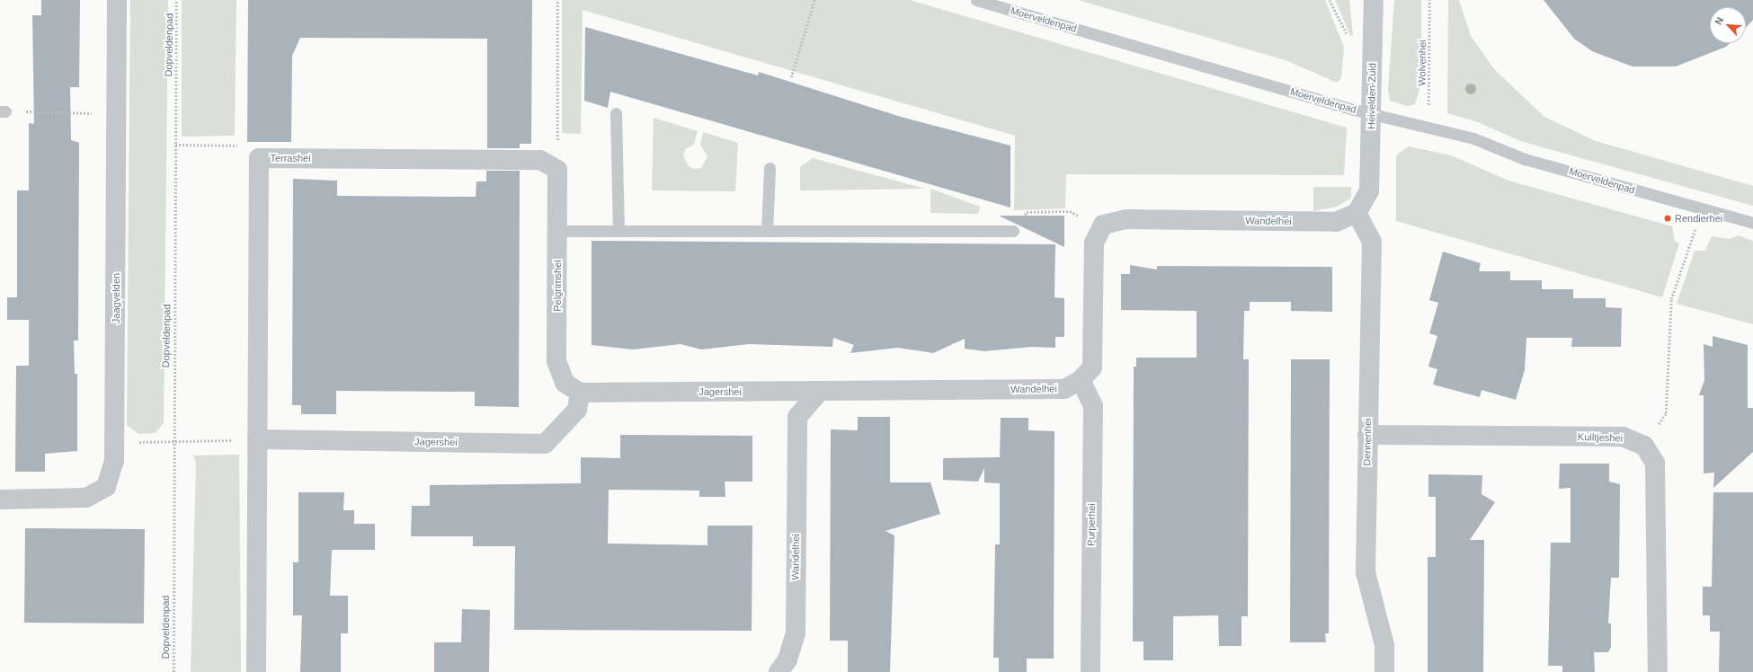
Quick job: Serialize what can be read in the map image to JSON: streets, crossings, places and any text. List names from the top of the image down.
{
  "streets": {
    "street": [
      "Heivelden-Zuid",
      "Terrashei",
      "Wandelhei",
      "Pelgrimshei",
      "Jaagvelden",
      "Jagershei",
      "Kuiltjeshei",
      "Dennenhei",
      "Purperhei"
    ],
    "lane": ["Moerveldenpad"],
    "path": ["Dopveldenpad", "Wolvenhei"]
  },
  "crossings": [
    ["Moerveldenpad", "Wolvenhei"],
    ["Moerveldenpad", "Heivelden-Zuid"],
    ["Heivelden-Zuid", "Wandelhei"],
    ["Heivelden-Zuid", "Dennenhei"],
    ["Terrashei", "Pelgrimshei"],
    ["Terrashei", "Jagershei"],
    ["Wandelhei", "Jagershei"],
    ["Wandelhei", "Dennenhei"],
    ["Wandelhei", "Purperhei"],
    ["Pelgrimshei", "Jagershei"],
    ["Kuiltjeshei", "Dennenhei"]
  ],
  "places": ["Rendierhei"],
  "north": "top left"
}
